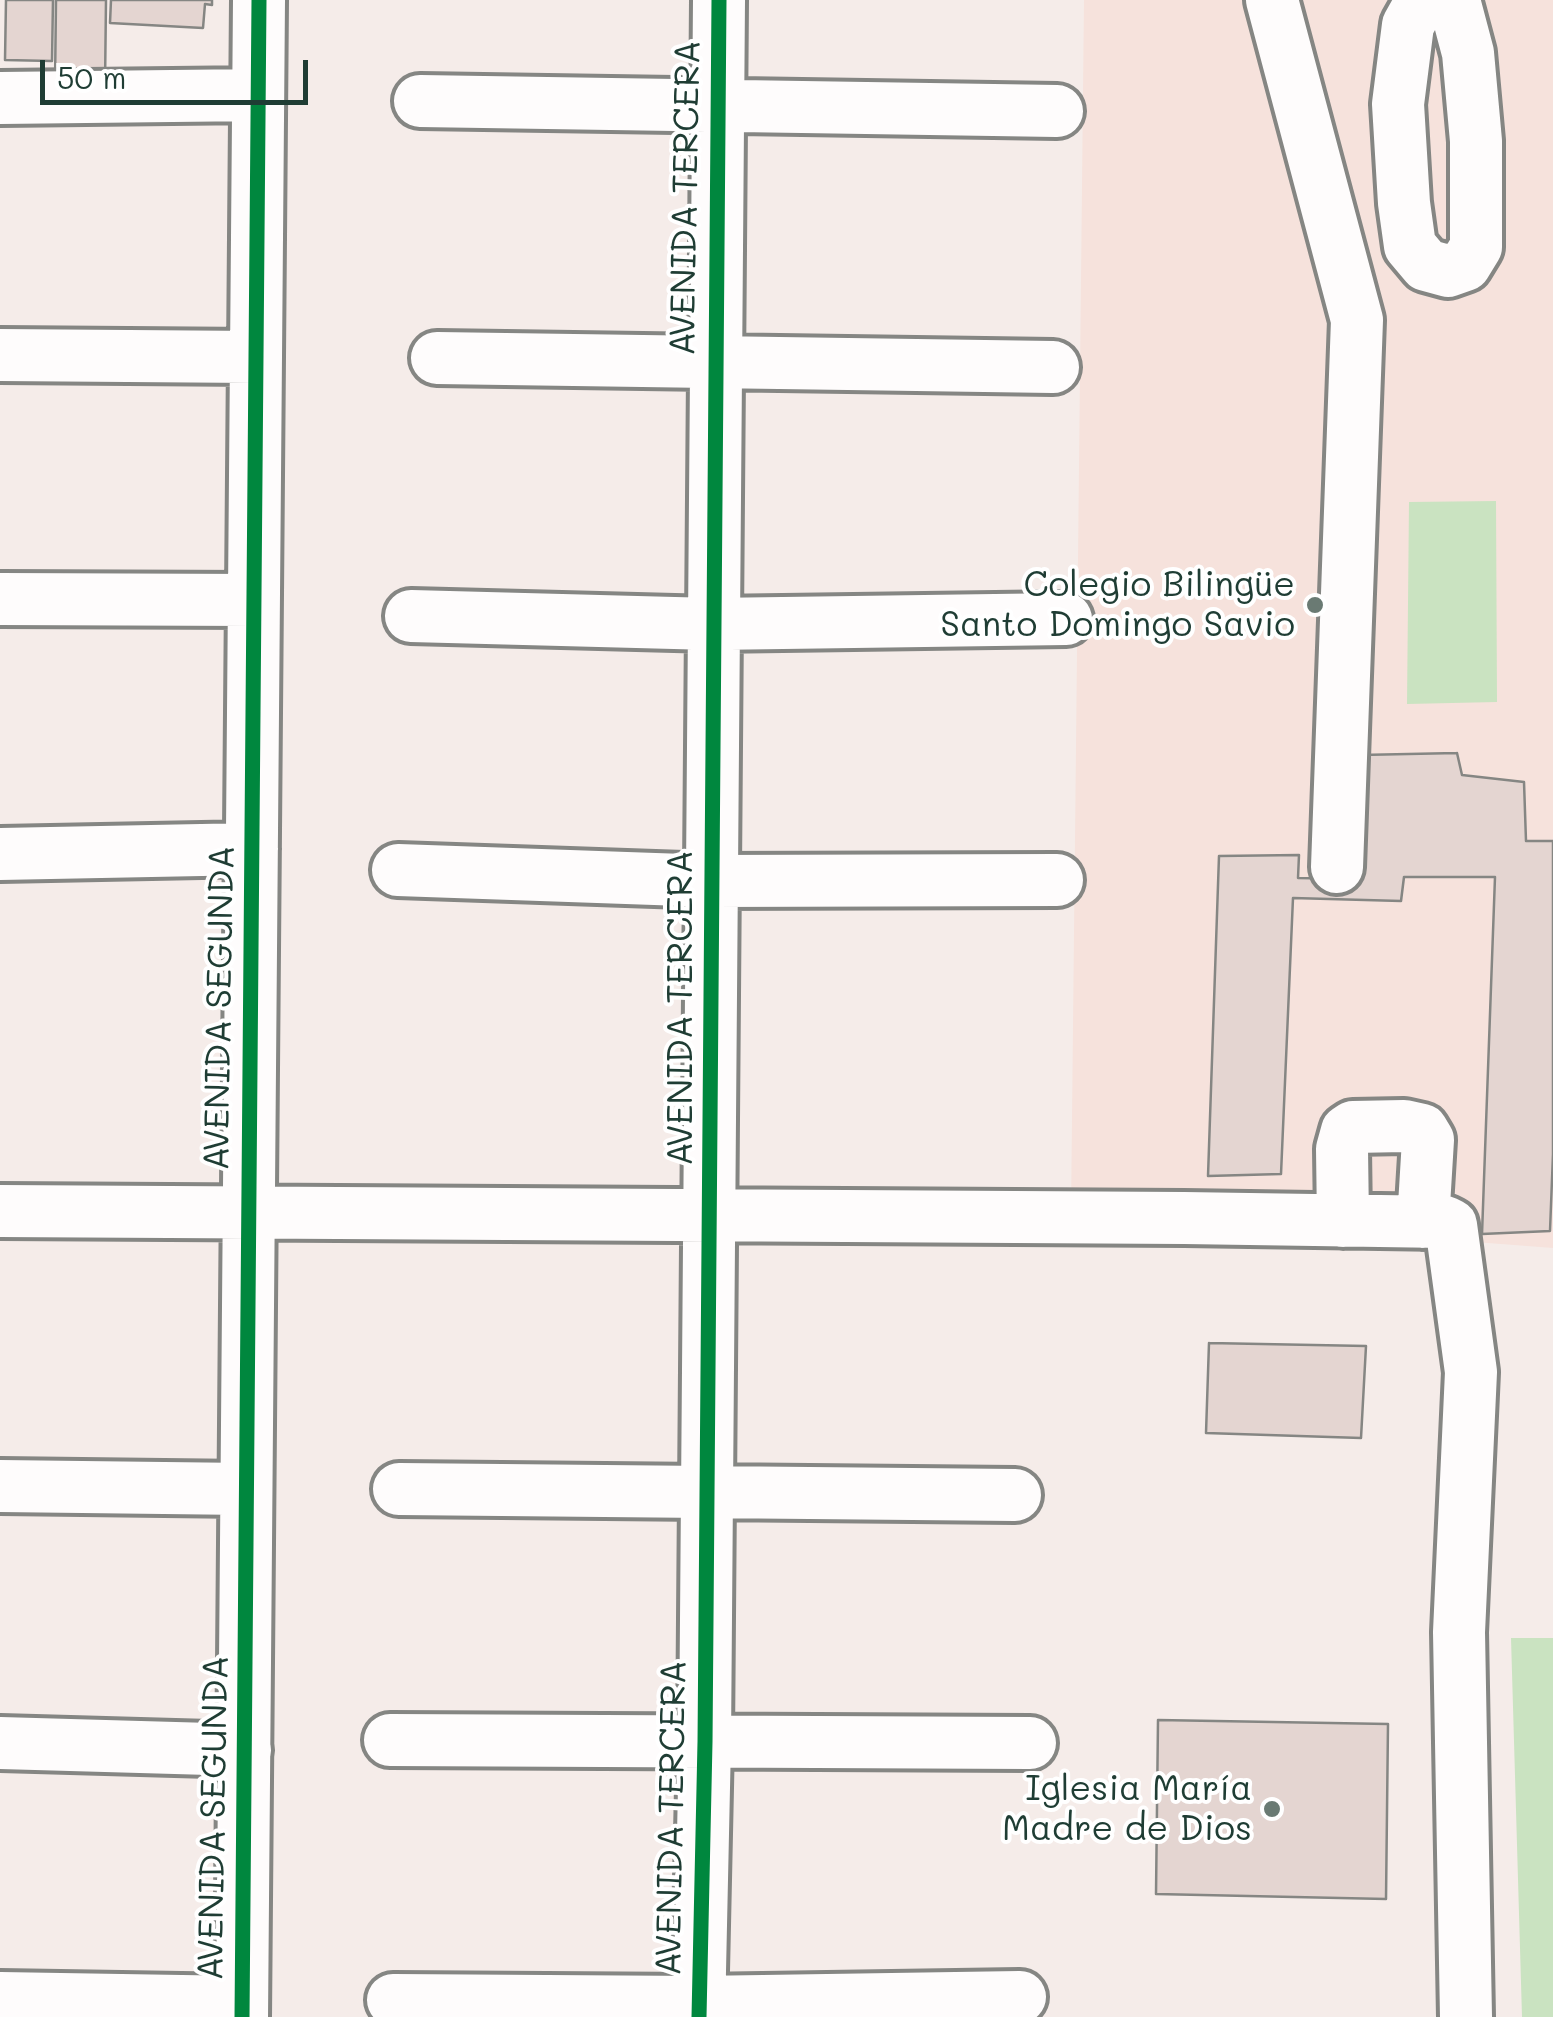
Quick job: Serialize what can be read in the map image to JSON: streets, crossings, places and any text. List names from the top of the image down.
{
  "streets": {
    "street": ["AVENIDA TERCERA", "AVENIDA SEGUNDA"]
  },
  "places": ["Colegio Bilingüe Santo Domingo Savio", "Iglesia María Madre de Dios"],
  "scale_bar": "50 m"
}
